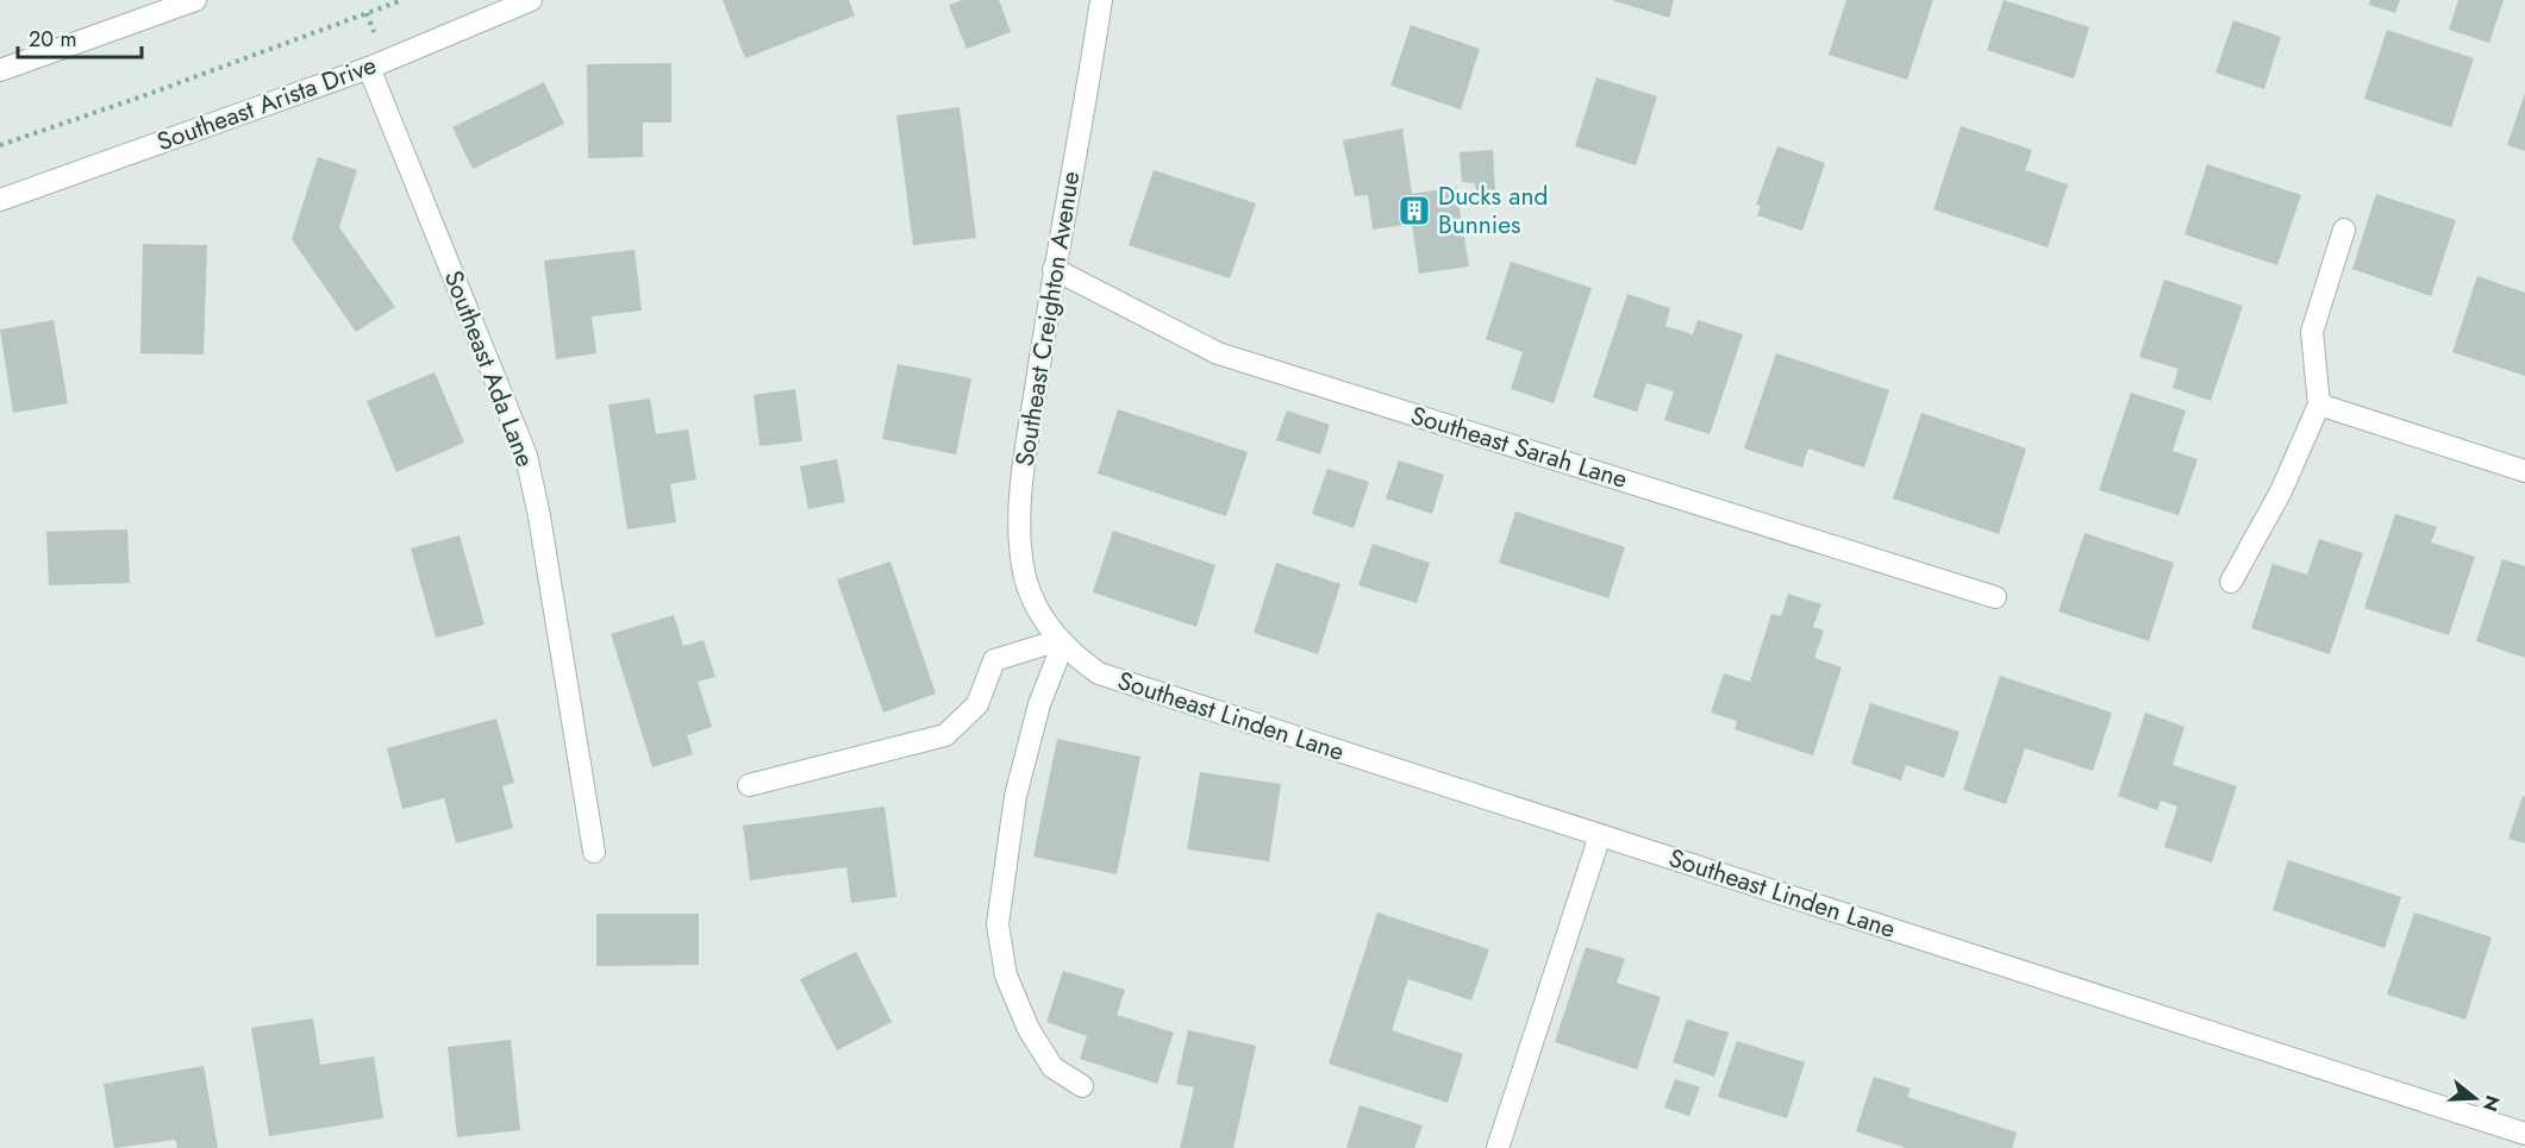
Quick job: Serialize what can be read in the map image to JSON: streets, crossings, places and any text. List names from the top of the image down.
{
  "streets": {
    "street": [
      "Southeast Arista Drive",
      "Southeast Creighton Avenue",
      "Southeast Ada Lane",
      "Southeast Sarah Lane",
      "Southeast Linden Lane"
    ]
  },
  "crossings": [
    ["Southeast Arista Drive", "Southeast Ada Lane"],
    ["Southeast Creighton Avenue", "Southeast Sarah Lane"],
    ["Southeast Creighton Avenue", "Southeast Linden Lane"]
  ],
  "places": {
    "building": ["Ducks and Bunnies"]
  },
  "scale_bar": "20 m",
  "north": "right"
}
